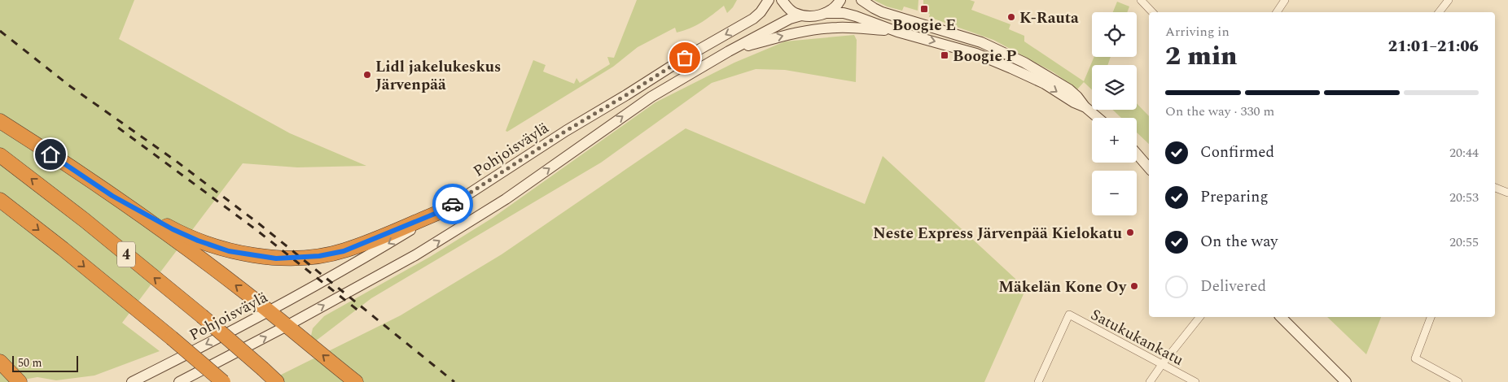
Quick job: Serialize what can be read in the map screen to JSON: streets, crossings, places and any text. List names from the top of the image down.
{
  "streets": {
    "highway": ["4"],
    "main road": ["Pohjoisväylä"],
    "street": ["Satukukankatu"]
  },
  "places": {
    "transit": ["Boogie E", "Boogie P"],
    "other": [
      "K-Rauta",
      "Lidl jakelukeskus Järvenpää",
      "Neste Express Järvenpää Kielokatu",
      "Mäkelän Kone Oy"
    ]
  },
  "scale_bar": "50 m",
  "page": {
    "map_buttons": ["+", "−"],
    "heading": ["2 min", "Arriving in", "21:01–21:06"],
    "bar": "On the way · 330 m",
    "list": [
      ["Confirmed", "20:44"],
      ["Preparing", "20:53"],
      ["On the way", "20:55"],
      "Delivered"
    ],
    "scale": "50 m"
  }
}
